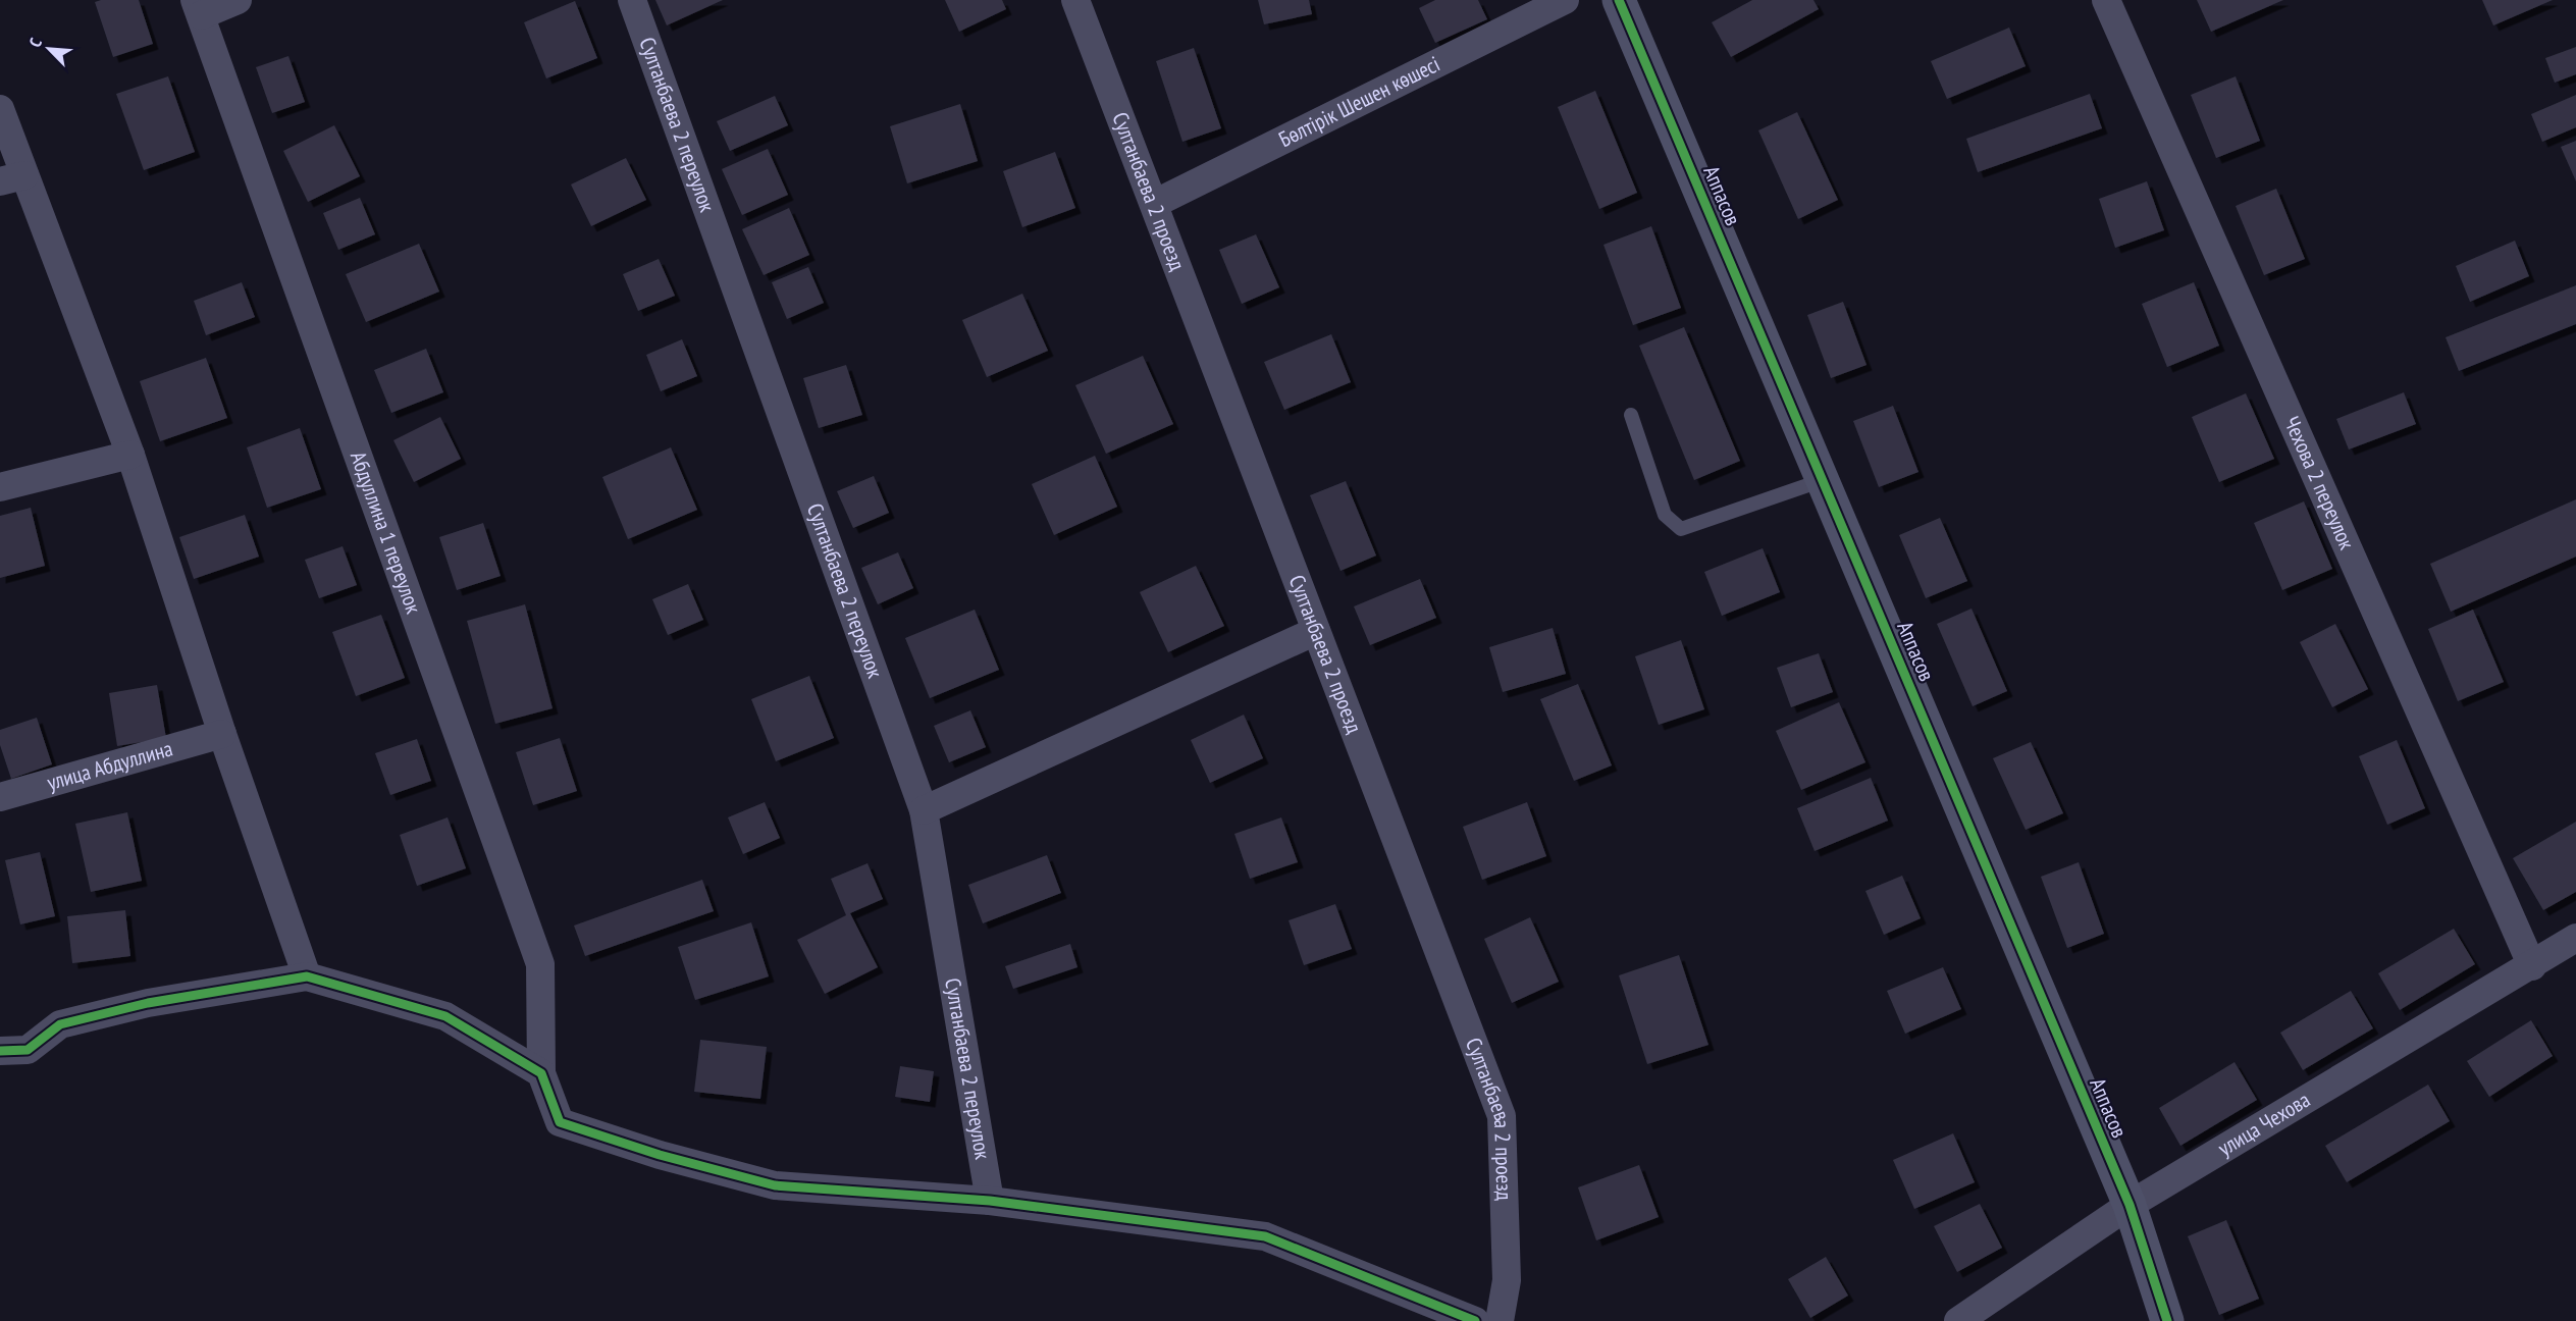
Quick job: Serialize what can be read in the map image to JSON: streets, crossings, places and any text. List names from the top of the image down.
{
  "streets": {
    "street": [
      "Бөлтірік Шешен көшесі",
      "Султанбаева 2 переулок",
      "Султанбаева 2 проезд",
      "Аппасов",
      "Чехова 2 переулок",
      "Абдуллина 1 переулок",
      "улица Абдуллина",
      "улица Чехова"
    ]
  },
  "crossings": [
    ["Бөлтірік Шешен көшесі", "Султанбаева 2 проезд"],
    ["Аппасов", "улица Чехова"],
    ["Чехова 2 переулок", "улица Чехова"]
  ],
  "north": "top left"
}
